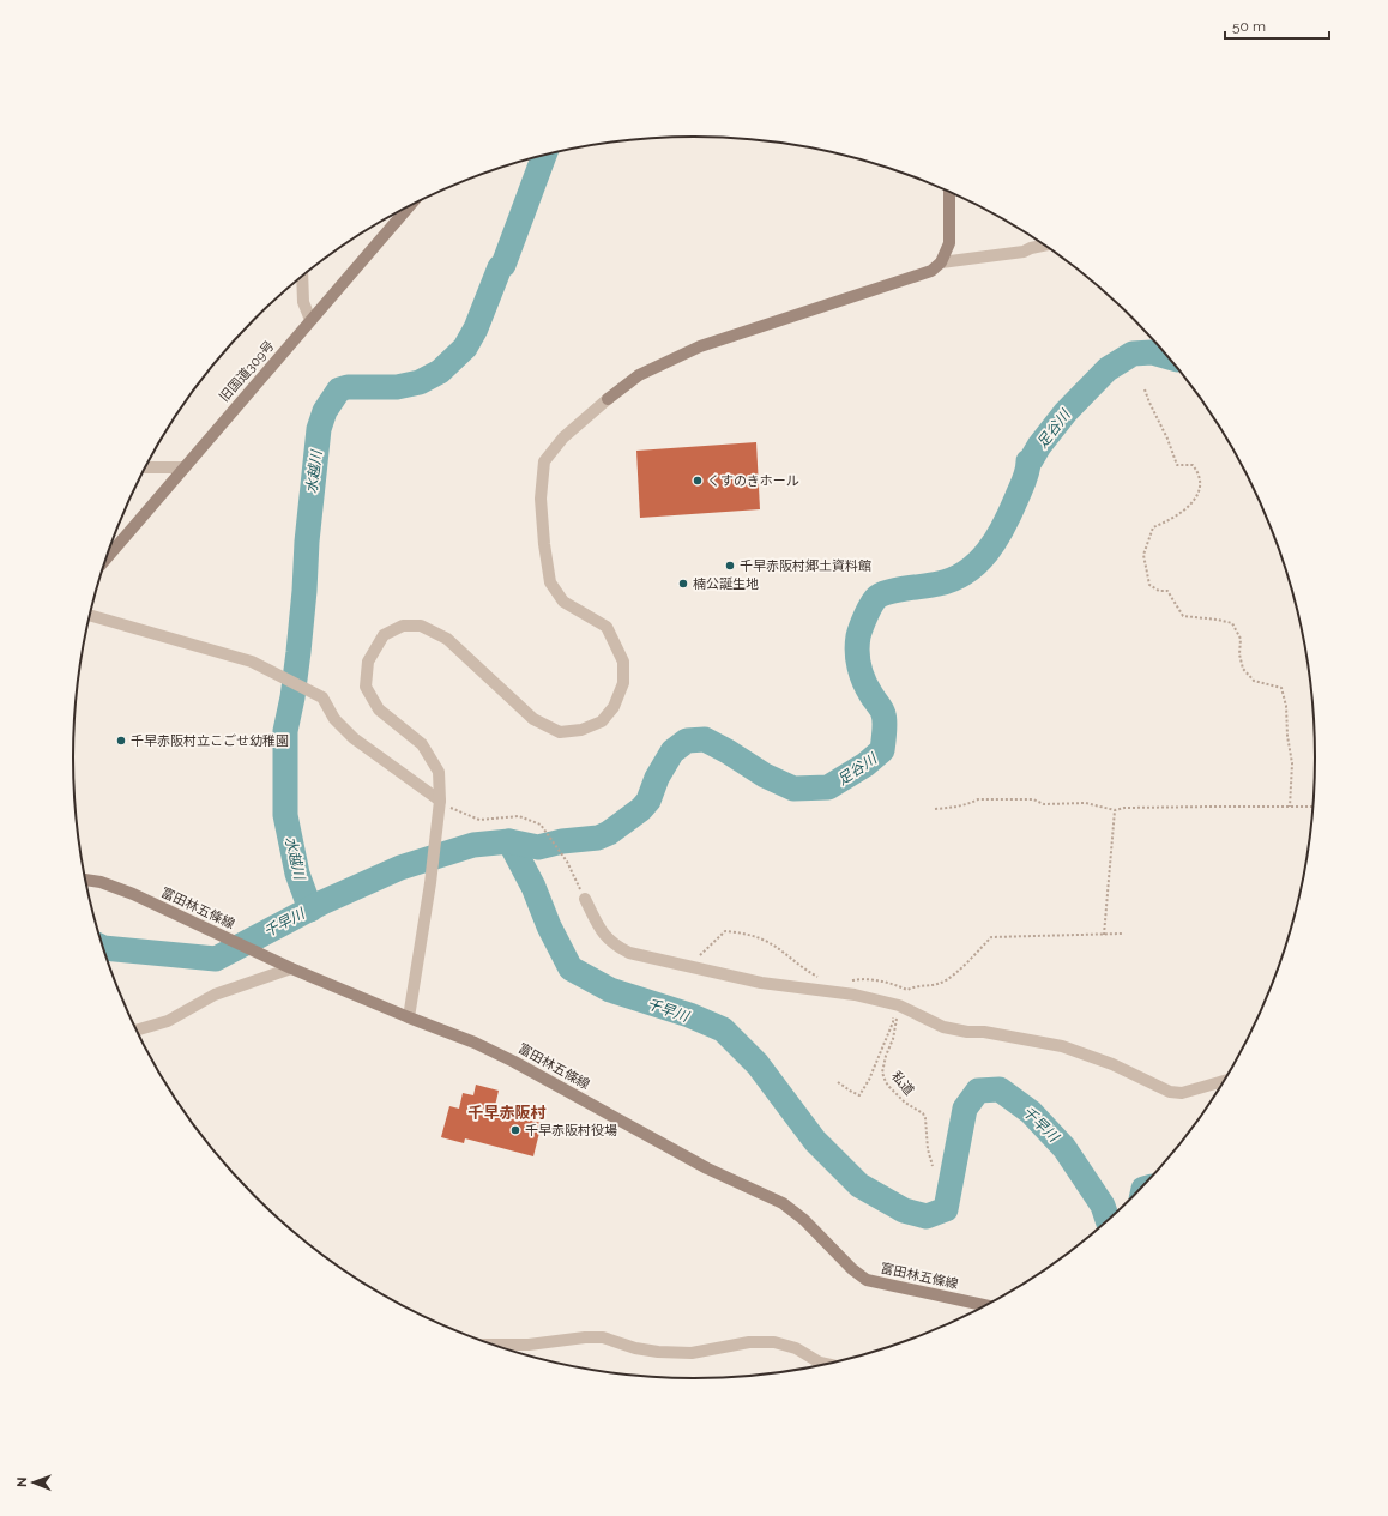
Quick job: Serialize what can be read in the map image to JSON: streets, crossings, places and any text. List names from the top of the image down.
{
  "streets": {
    "main road": ["旧国道309号", "富田林五條線"],
    "path": ["私道"]
  },
  "districts": ["千早赤阪村"],
  "water": ["足谷川", "水越川", "千早川"],
  "places": [
    "くすのきホール",
    "千早赤阪村郷土資料館",
    "楠公誕生地",
    "千早赤阪村立こごせ幼稚園",
    "千早赤阪村役場"
  ],
  "scale_bar": "50 m",
  "north": "left"
}
